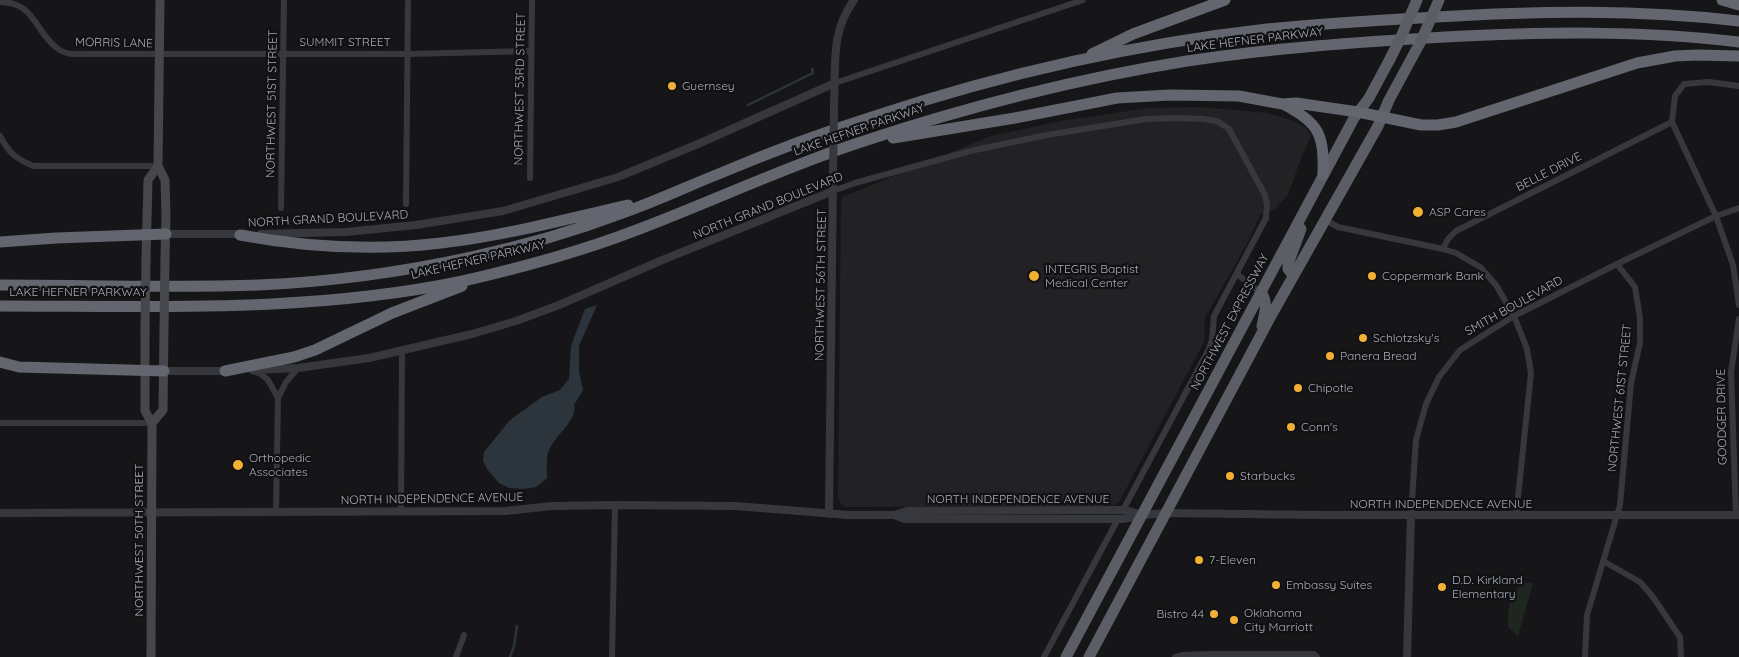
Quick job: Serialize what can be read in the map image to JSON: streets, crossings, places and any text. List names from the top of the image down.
{
  "streets": {
    "highway": ["LAKE HEFNER PARKWAY", "NORTHWEST EXPRESSWAY"],
    "main road": ["NORTHWEST 50TH STREET"],
    "street": [
      "SUMMIT STREET",
      "MORRIS LANE",
      "NORTHWEST 53RD STREET",
      "NORTHWEST 51ST STREET",
      "BELLE DRIVE",
      "NORTH GRAND BOULEVARD",
      "NORTHWEST 56TH STREET",
      "SMITH BOULEVARD",
      "NORTHWEST 61ST STREET",
      "GOODGER DRIVE",
      "NORTH INDEPENDENCE AVENUE"
    ]
  },
  "crossings": [
    ["SUMMIT STREET", "MORRIS LANE"],
    ["SUMMIT STREET", "NORTHWEST 53RD STREET"],
    ["SUMMIT STREET", "NORTHWEST 51ST STREET"],
    ["SUMMIT STREET", "NORTHWEST 50TH STREET"],
    ["MORRIS LANE", "NORTHWEST 50TH STREET"],
    ["NORTH GRAND BOULEVARD", "NORTHWEST 56TH STREET"],
    ["NORTH GRAND BOULEVARD", "NORTHWEST EXPRESSWAY"],
    ["NORTH GRAND BOULEVARD", "NORTHWEST 50TH STREET"],
    ["NORTHWEST 56TH STREET", "NORTH INDEPENDENCE AVENUE"],
    ["SMITH BOULEVARD", "NORTHWEST 61ST STREET"],
    ["SMITH BOULEVARD", "NORTH INDEPENDENCE AVENUE"],
    ["NORTHWEST EXPRESSWAY", "NORTH INDEPENDENCE AVENUE"],
    ["NORTHWEST 61ST STREET", "NORTH INDEPENDENCE AVENUE"],
    ["GOODGER DRIVE", "NORTH INDEPENDENCE AVENUE"],
    ["NORTH INDEPENDENCE AVENUE", "NORTHWEST 50TH STREET"]
  ],
  "places": [
    "Guernsey",
    "ASP Cares",
    "INTEGRIS Baptist Medical Center",
    "Coppermark Bank",
    "Schlotzsky's",
    "Panera Bread",
    "Chipotle",
    "Conn's",
    "Orthopedic Associates",
    "Starbucks",
    "7-Eleven",
    "Embassy Suites",
    "D.D. Kirkland Elementary",
    "Bistro 44",
    "Oklahoma City Marriott"
  ]
}
